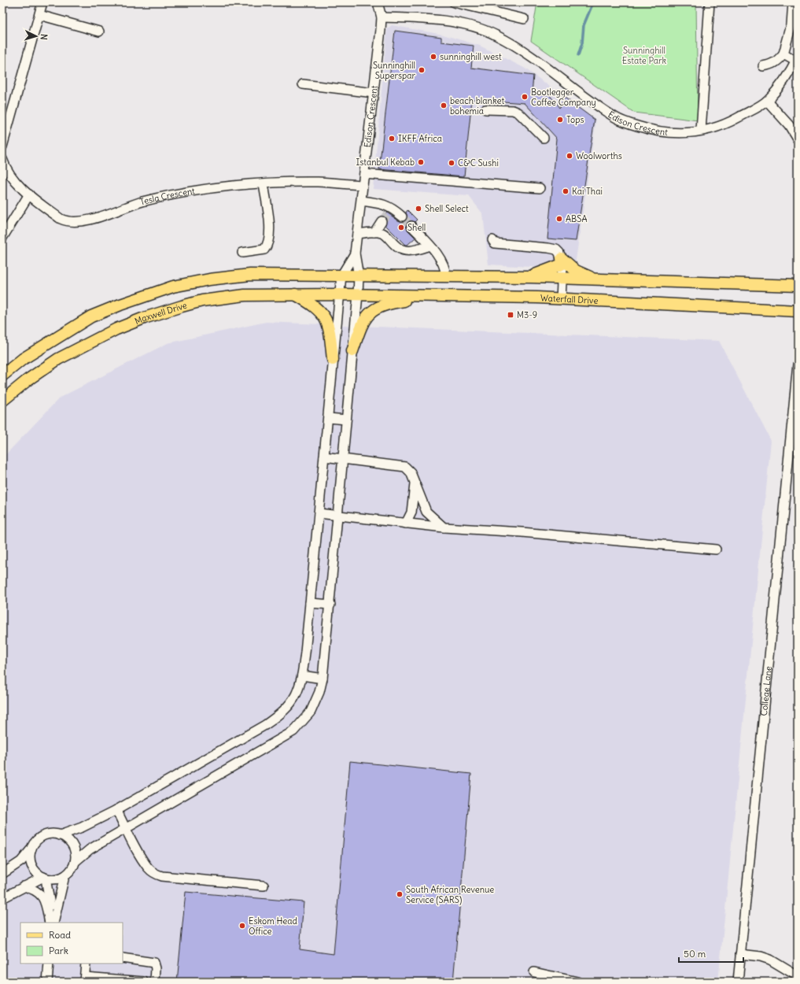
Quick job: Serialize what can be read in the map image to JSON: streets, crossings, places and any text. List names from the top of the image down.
{
  "streets": {
    "main road": ["Waterfall Drive", "Maxwell Drive"],
    "street": ["Edison Crescent", "Tesla Crescent", "College Lane"]
  },
  "crossings": [
    ["Edison Crescent", "Tesla Crescent"],
    ["Edison Crescent", "Waterfall Drive"],
    ["Edison Crescent", "Maxwell Drive"],
    ["Waterfall Drive", "Maxwell Drive"]
  ],
  "parks": ["Sunninghill Estate Park"],
  "places": {
    "other": [
      "sunninghill west",
      "Sunninghill Superspar",
      "Bootlegger Coffee Company",
      "beach blanket bohemia",
      "Tops",
      "IKFF Africa",
      "Woolworths",
      "Istanbul Kebab",
      "C&C Sushi",
      "Kai Thai",
      "Shell Select",
      "ABSA",
      "Shell",
      "South African Revenue Service (SARS)",
      "Eskom Head Office"
    ],
    "transit": ["M3-9"]
  },
  "legend": ["Road", "Park"],
  "scale_bar": "50 m",
  "north": "right"
}
